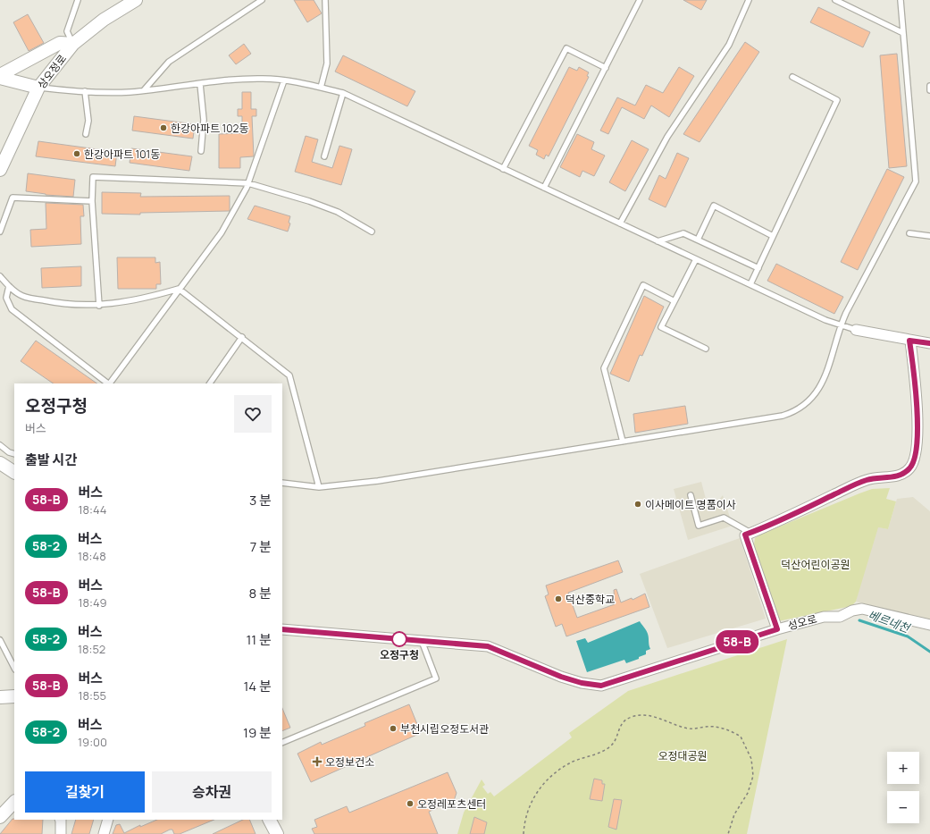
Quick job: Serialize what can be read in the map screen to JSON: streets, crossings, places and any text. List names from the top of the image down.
{
  "streets": {
    "street": ["상오정로", "성오로"]
  },
  "water": ["베르네천"],
  "parks": ["덕산어린이공원", "오정대공원"],
  "places": {
    "other": [
      "한강아파트 102동",
      "한강아파트 101동",
      "이사메이트 명품이사",
      "덕산중학교",
      "오정구청",
      "부천시립오정도서관",
      "오정레포츠센터"
    ],
    "health": ["오정보건소"]
  },
  "lines": ["bus line 58-B"],
  "page": {
    "on_map": "58-B",
    "heading": [
      ["오정구청", "버스"],
      "출발 시간"
    ],
    "list": [
      {
        "mark": "58-B",
        "name": "버스",
        "note": "18:44",
        "value": "3 분"
      },
      {
        "mark": "58-2",
        "name": "버스",
        "note": "18:48",
        "value": "7 분"
      },
      {
        "mark": "58-B",
        "name": "버스",
        "note": "18:49",
        "value": "8 분"
      },
      {
        "mark": "58-2",
        "name": "버스",
        "note": "18:52",
        "value": "11 분"
      },
      {
        "mark": "58-B",
        "name": "버스",
        "note": "18:55",
        "value": "14 분"
      },
      {
        "mark": "58-2",
        "name": "버스",
        "note": "19:00",
        "value": "19 분"
      }
    ],
    "map_buttons": ["+", "−"],
    "buttons": ["길찾기", "승차권"]
  }
}
